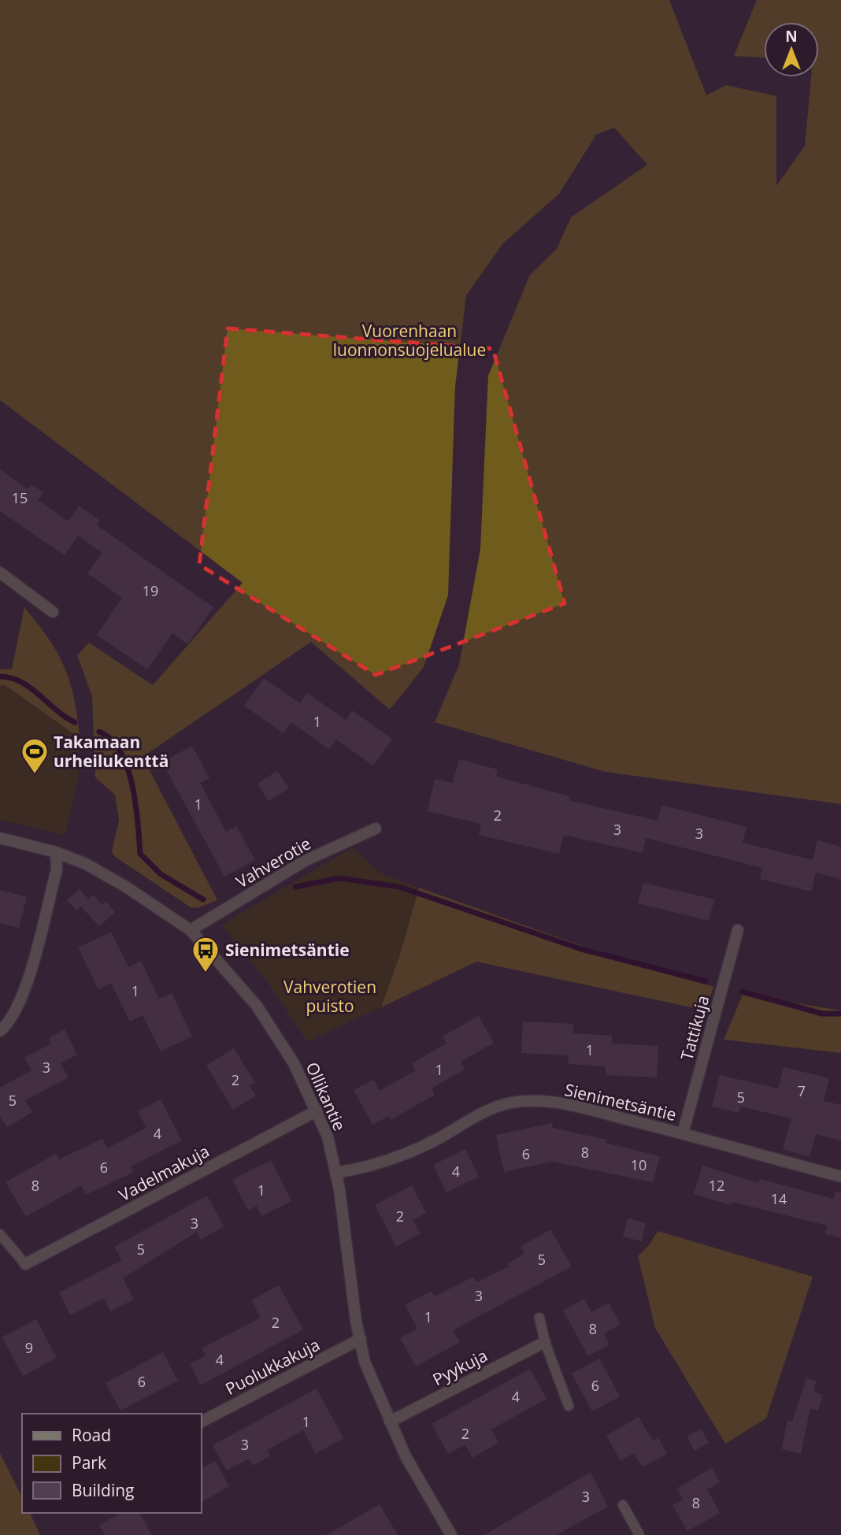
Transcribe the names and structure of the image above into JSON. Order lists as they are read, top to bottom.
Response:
{
  "streets": {
    "street": [
      "Vahverotie",
      "Tattikuja",
      "Ollikantie",
      "Sienimetsäntie",
      "Vadelmakuja",
      "Puolukkakuja",
      "Pyykuja"
    ]
  },
  "crossings": [
    ["Vahverotie", "Ollikantie"],
    ["Tattikuja", "Sienimetsäntie"],
    ["Ollikantie", "Sienimetsäntie"],
    ["Ollikantie", "Vadelmakuja"],
    ["Ollikantie", "Puolukkakuja"],
    ["Ollikantie", "Pyykuja"]
  ],
  "parks": ["Vuorenhaan luonnonsuojelualue", "Vahverotien puisto"],
  "places": {
    "sports": ["Takamaan urheilukenttä"],
    "bus stop": ["Sienimetsäntie"]
  },
  "house_numbers": [
    "15",
    "19",
    "1",
    "1",
    "2",
    "3",
    "3",
    "1",
    "1",
    "3",
    "1",
    "2",
    "7",
    "5",
    "5",
    "4",
    "8",
    "6",
    "10",
    "6",
    "4",
    "8",
    "12",
    "1",
    "14",
    "2",
    "3",
    "5",
    "5",
    "3",
    "1",
    "2",
    "8",
    "9",
    "4",
    "6",
    "6",
    "4",
    "1",
    "2",
    "3",
    "3",
    "8"
  ],
  "legend": ["Road", "Park", "Building"],
  "north": "top"
}
